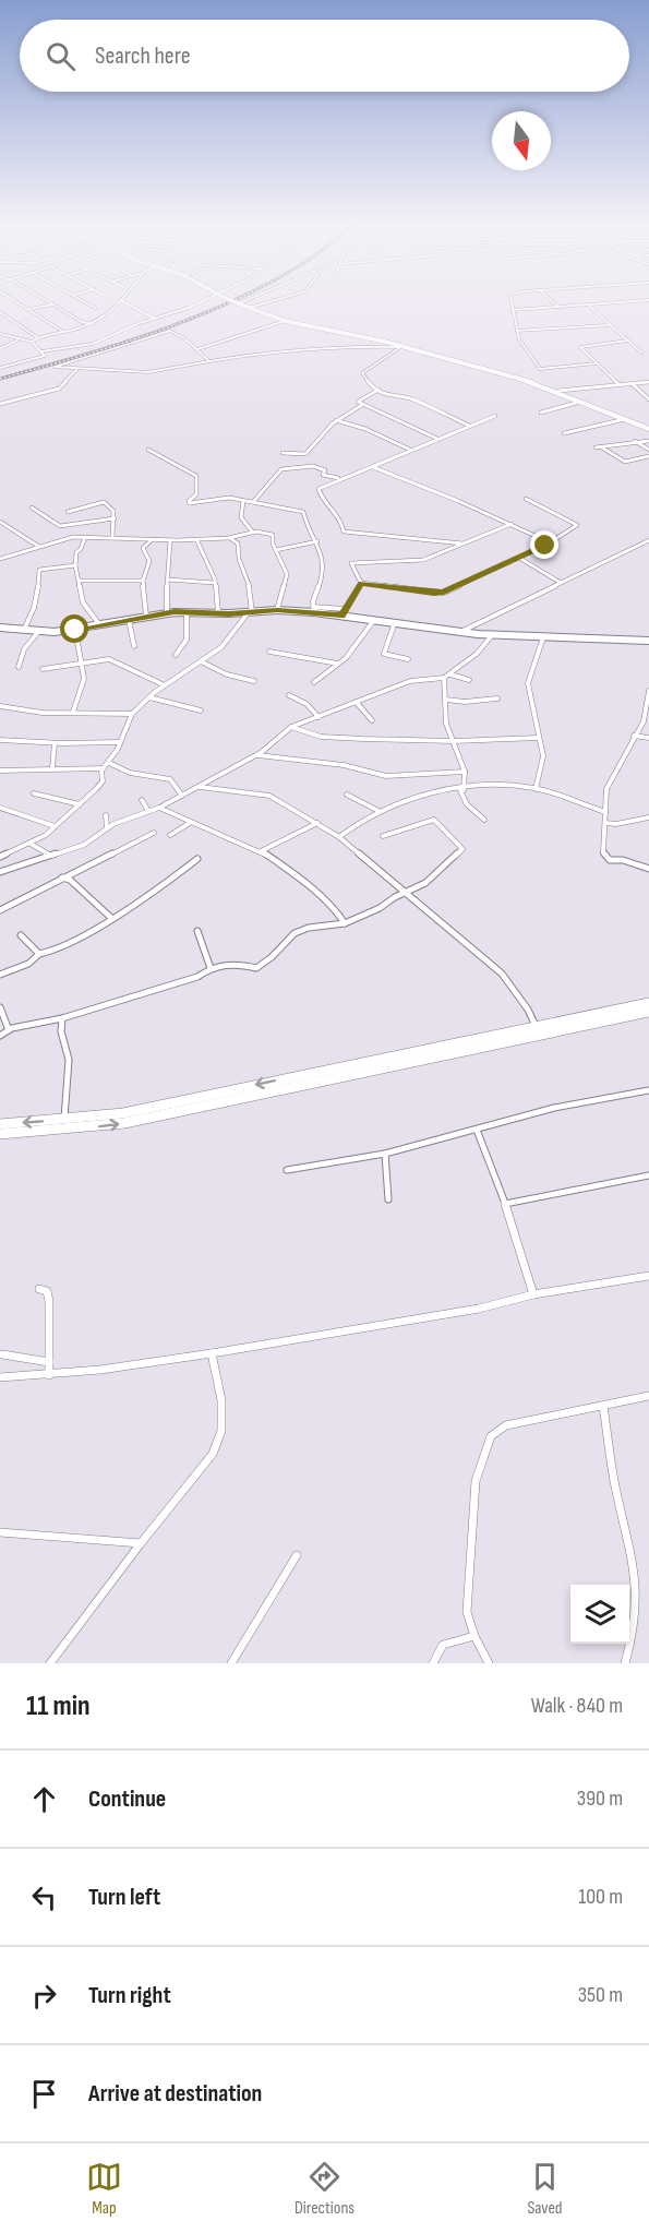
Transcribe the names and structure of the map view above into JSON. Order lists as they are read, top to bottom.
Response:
{
  "north": "bottom",
  "page": {
    "search": "Search here",
    "heading": ["11 min", "Walk · 840 m"],
    "list": [
      ["Continue", "390 m"],
      ["Turn left", "100 m"],
      ["Turn right", "350 m"],
      "Arrive at destination"
    ],
    "nav": ["Map", "Directions", "Saved"]
  }
}
